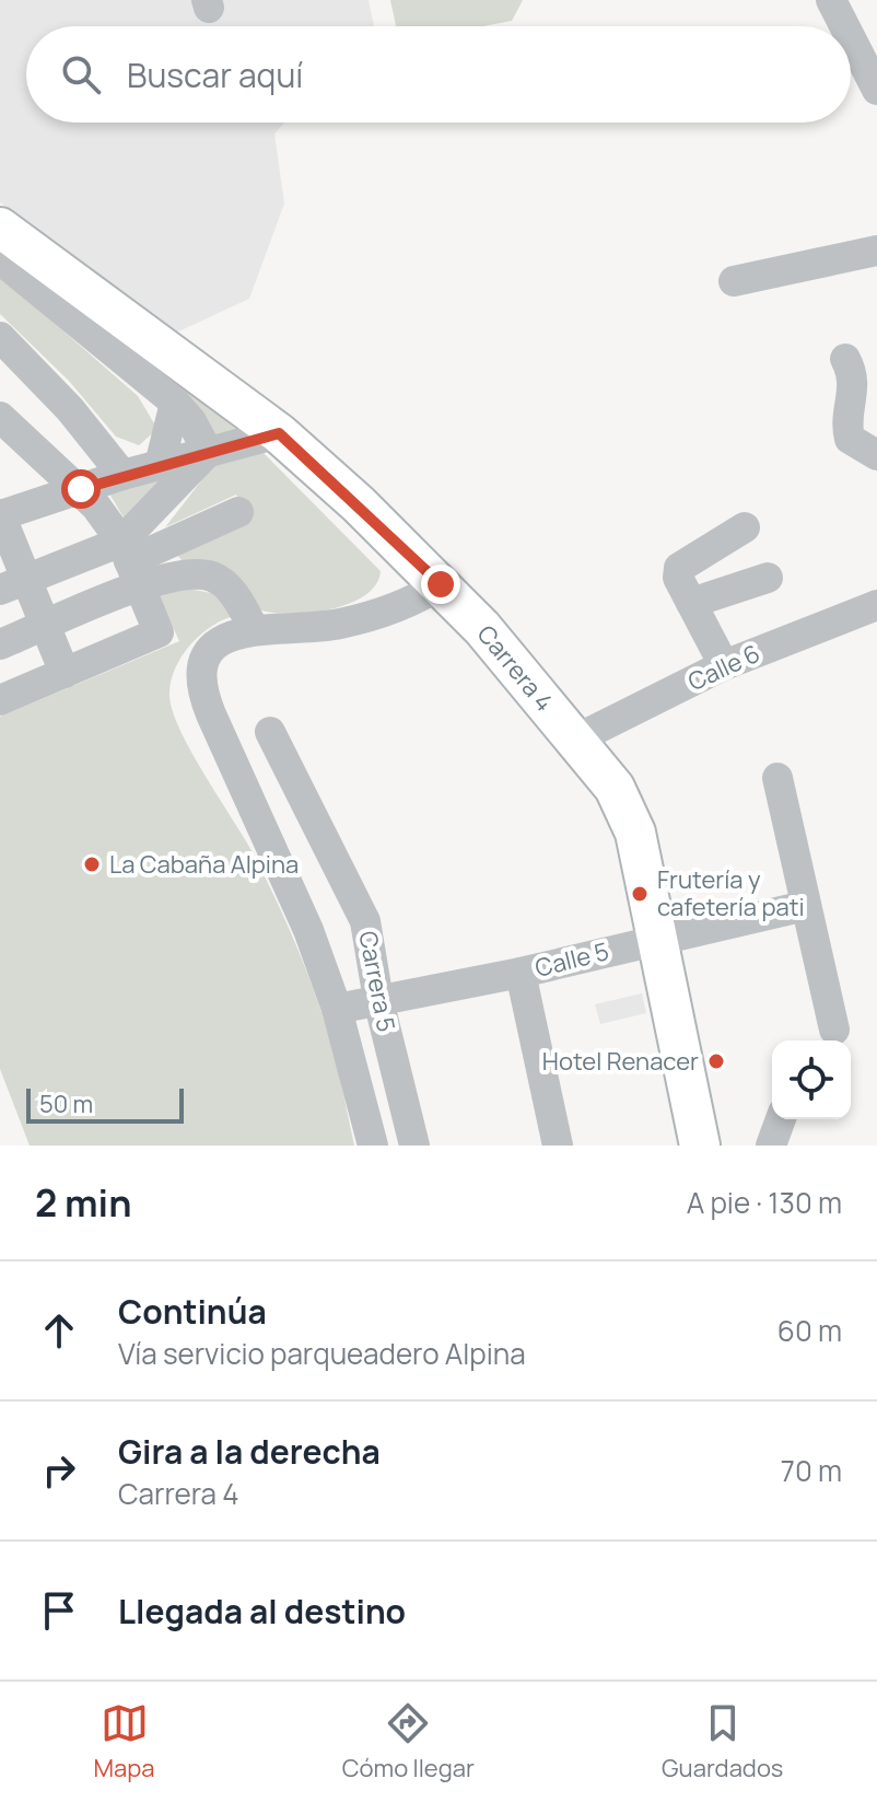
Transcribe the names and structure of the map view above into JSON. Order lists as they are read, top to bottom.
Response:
{
  "streets": {
    "main road": ["Carrera 4"],
    "street": ["Calle 6", "Calle 5", "Carrera 5"]
  },
  "crossings": [
    ["Calle 6", "Carrera 4"],
    ["Carrera 4", "Calle 5"],
    ["Calle 5", "Carrera 5"]
  ],
  "places": ["La Cabaña Alpina", "Frutería y cafetería pati", "Hotel Renacer"],
  "scale_bar": "50 m",
  "page": {
    "search": "Buscar aquí",
    "scale": "50 m",
    "heading": ["2 min", "A pie · 130 m"],
    "list": [
      ["Continúa", "Vía servicio parqueadero Alpina", "60 m"],
      ["Gira a la derecha", "Carrera 4", "70 m"],
      "Llegada al destino"
    ],
    "nav": ["Mapa", "Cómo llegar", "Guardados"]
  }
}
